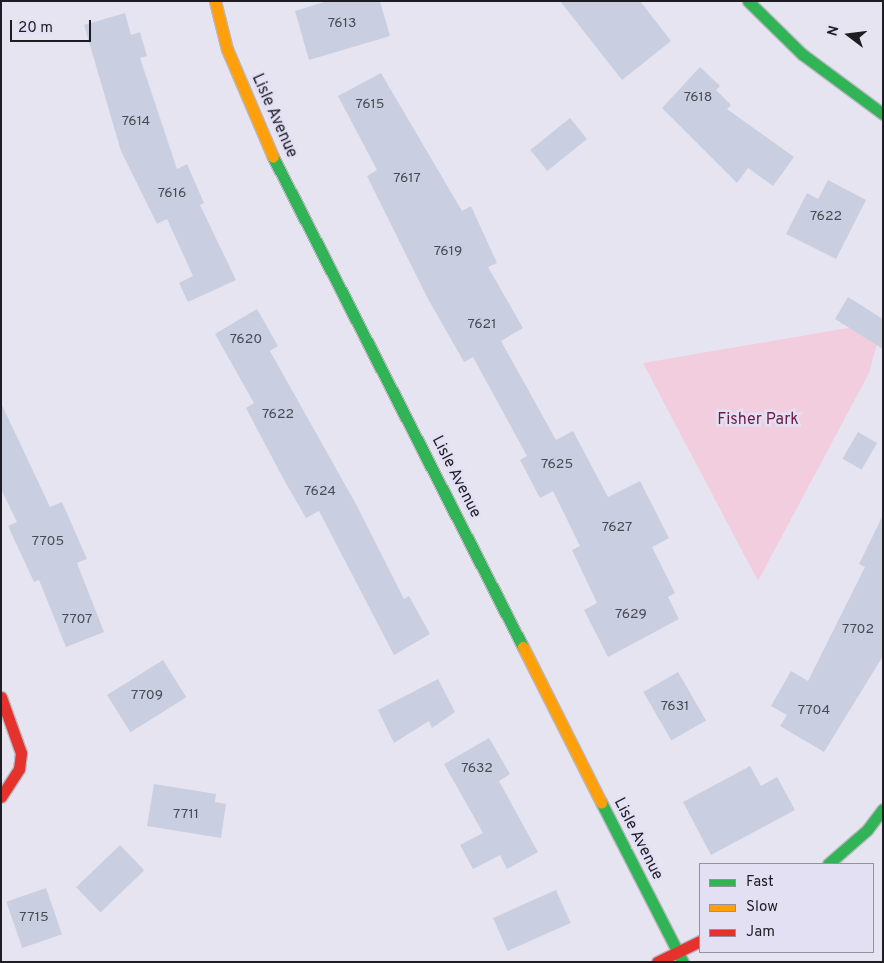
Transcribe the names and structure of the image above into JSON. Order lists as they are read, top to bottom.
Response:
{
  "streets": {
    "street": ["Lisle Avenue"]
  },
  "parks": ["Fisher Park"],
  "house_numbers": [
    "7613",
    "7618",
    "7615",
    "7614",
    "7617",
    "7616",
    "7622",
    "7619",
    "7621",
    "7620",
    "7622",
    "7625",
    "7624",
    "7627",
    "7705",
    "7629",
    "7707",
    "7702",
    "7709",
    "7631",
    "7704",
    "7632",
    "7711",
    "7715"
  ],
  "legend": ["Fast", "Slow", "Jam"],
  "scale_bar": "20 m",
  "north": "left"
}
